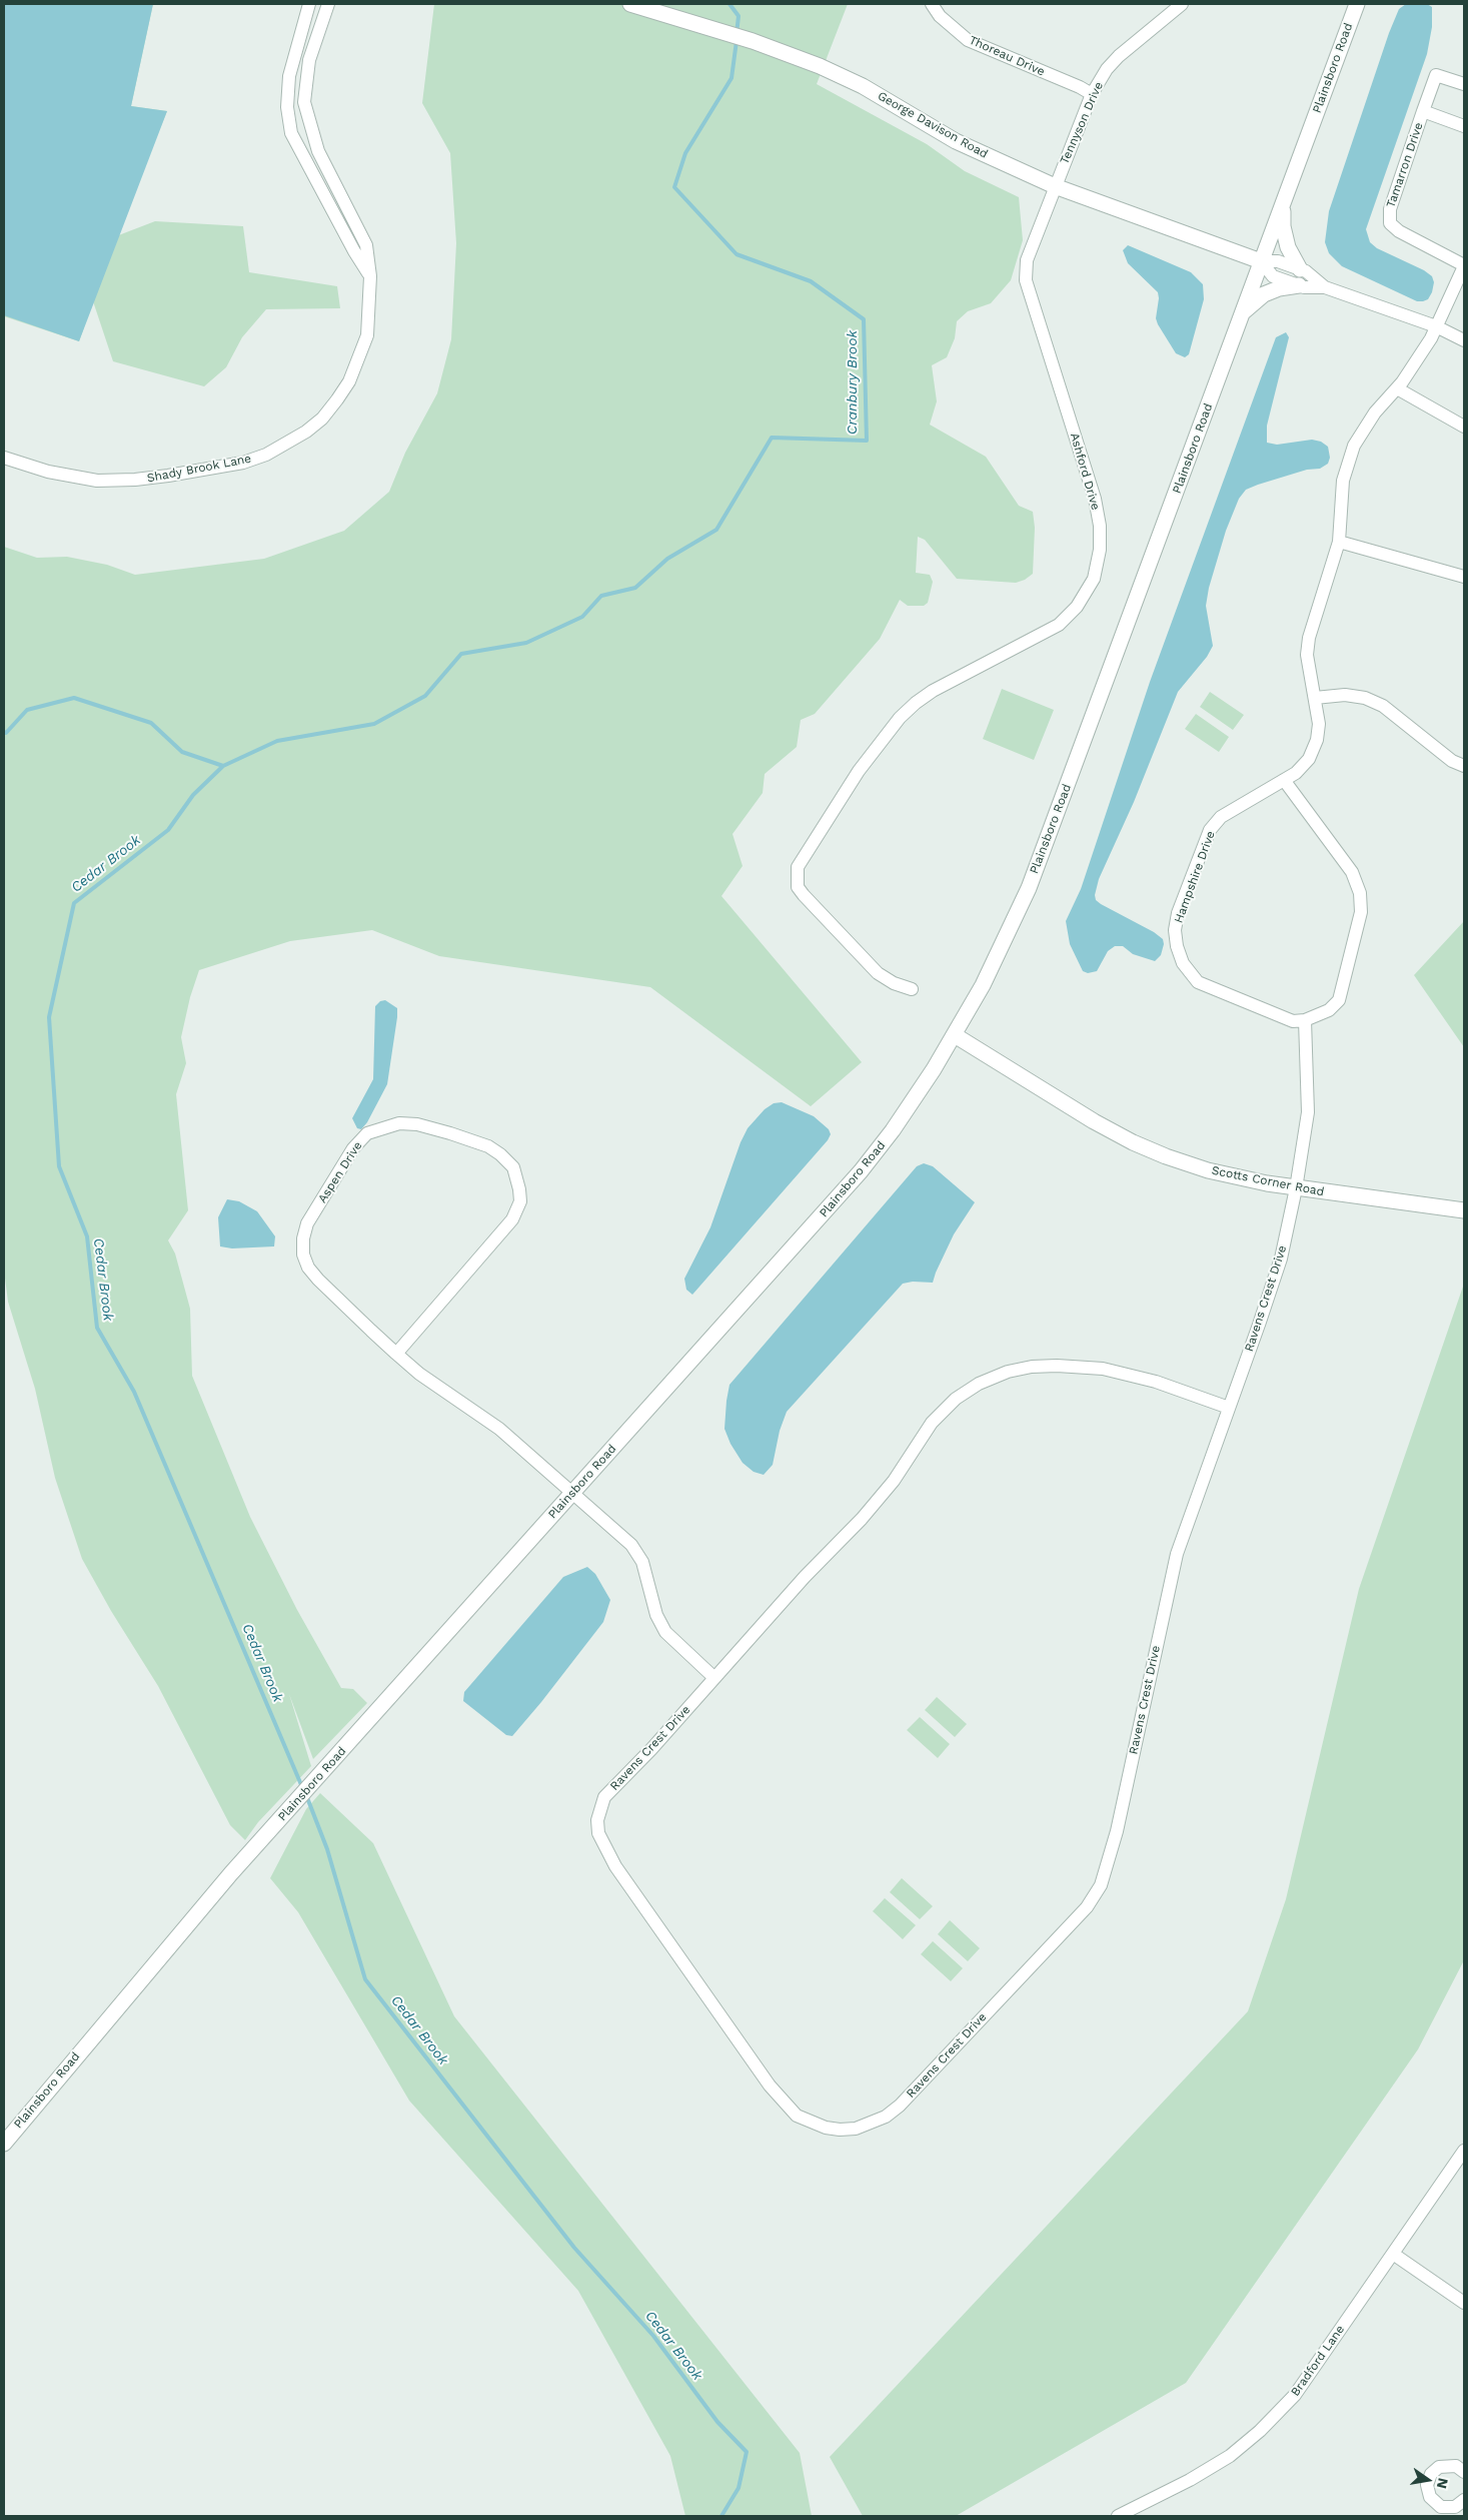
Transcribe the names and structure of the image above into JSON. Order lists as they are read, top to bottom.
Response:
{
  "streets": {
    "street": [
      "Thoreau Drive",
      "Plainsboro Road",
      "Tennyson Drive",
      "George Davison Road",
      "Tamarron Drive",
      "Shady Brook Lane",
      "Ashford Drive",
      "Hampshire Drive",
      "Aspen Drive",
      "Scotts Corner Road",
      "Ravens Crest Drive",
      "Bradford Lane"
    ]
  },
  "crossings": [
    ["Thoreau Drive", "Tennyson Drive"],
    ["Plainsboro Road", "George Davison Road"],
    ["Plainsboro Road", "Aspen Drive"],
    ["Plainsboro Road", "Scotts Corner Road"],
    ["Tennyson Drive", "George Davison Road"],
    ["Tennyson Drive", "Ashford Drive"],
    ["George Davison Road", "Ashford Drive"],
    ["Tamarron Drive", "Hampshire Drive"],
    ["Scotts Corner Road", "Ravens Crest Drive"]
  ],
  "water": ["Cranbury Brook", "Cedar Brook"],
  "north": "right"
}
